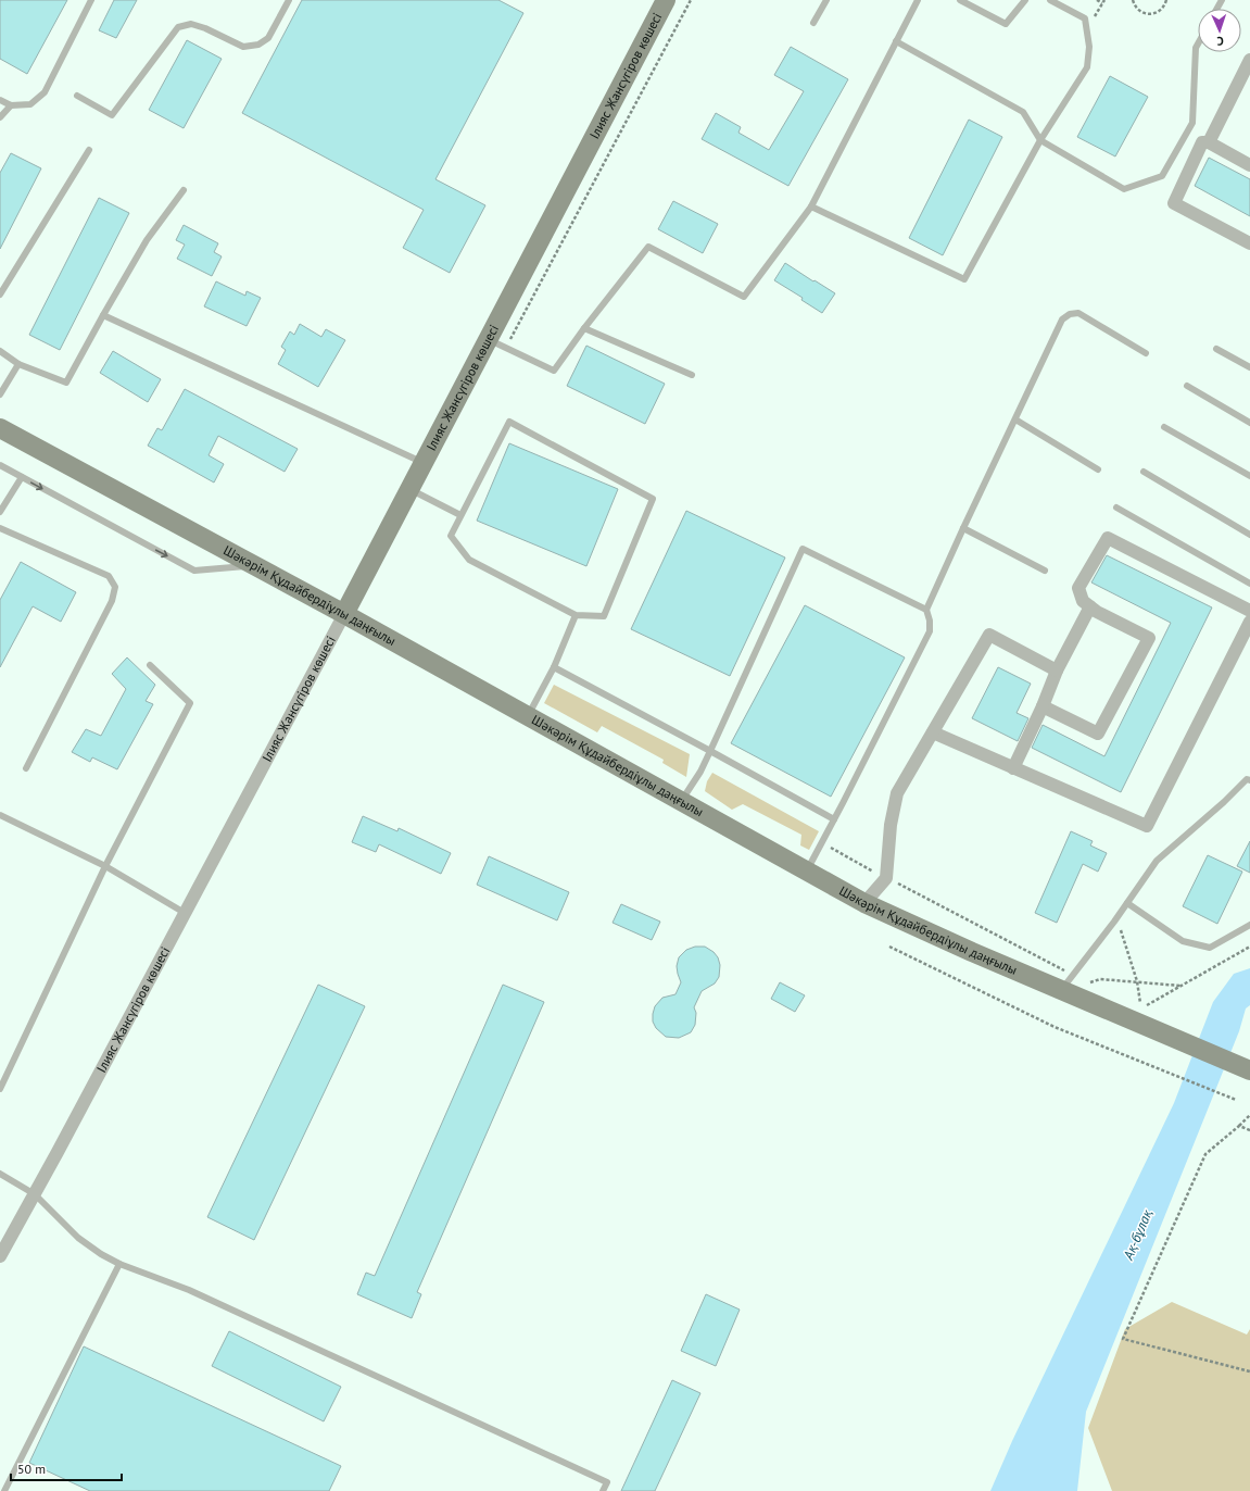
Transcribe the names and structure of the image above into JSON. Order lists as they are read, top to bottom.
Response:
{
  "streets": {
    "main road": ["Ілияс Жансүгіров көшесі", "Шәкәрім Құдайбердіұлы даңғылы"]
  },
  "crossings": [
    ["Ілияс Жансүгіров көшесі", "Шәкәрім Құдайбердіұлы даңғылы"]
  ],
  "water": ["Ақ-бұлақ"],
  "scale_bar": "50 m",
  "north": "bottom"
}
